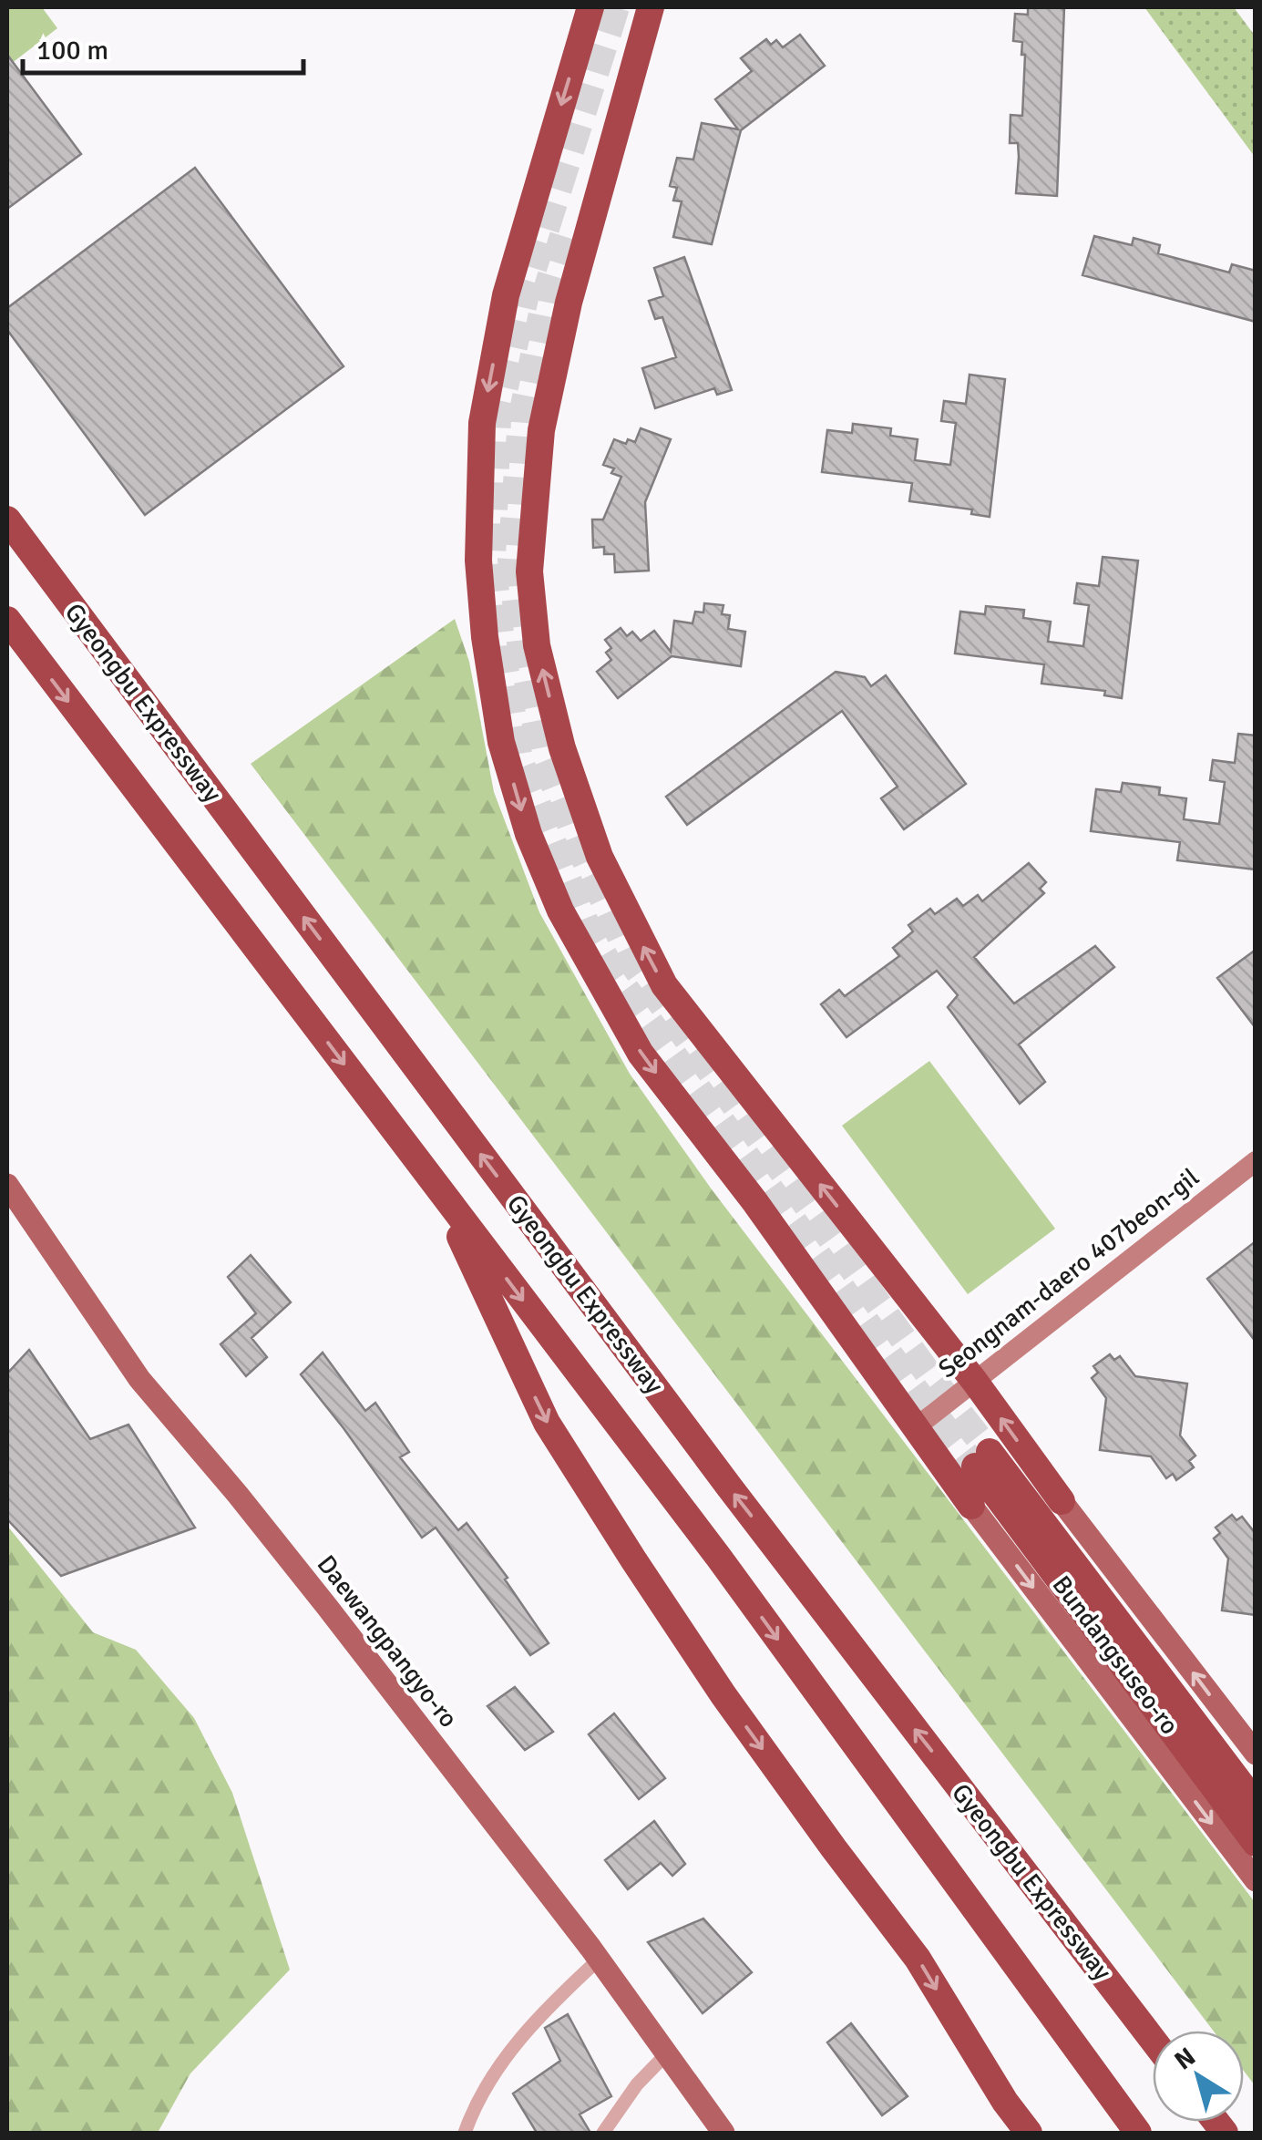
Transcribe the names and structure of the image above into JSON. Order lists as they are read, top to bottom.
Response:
{
  "streets": {
    "highway": ["Gyeongbu Expressway", "Bundangsuseo-ro"],
    "main road": ["Daewangpangyo-ro"],
    "street": ["Seongnam-daero 407beon-gil"]
  },
  "scale_bar": "100 m",
  "north": "top left"
}
